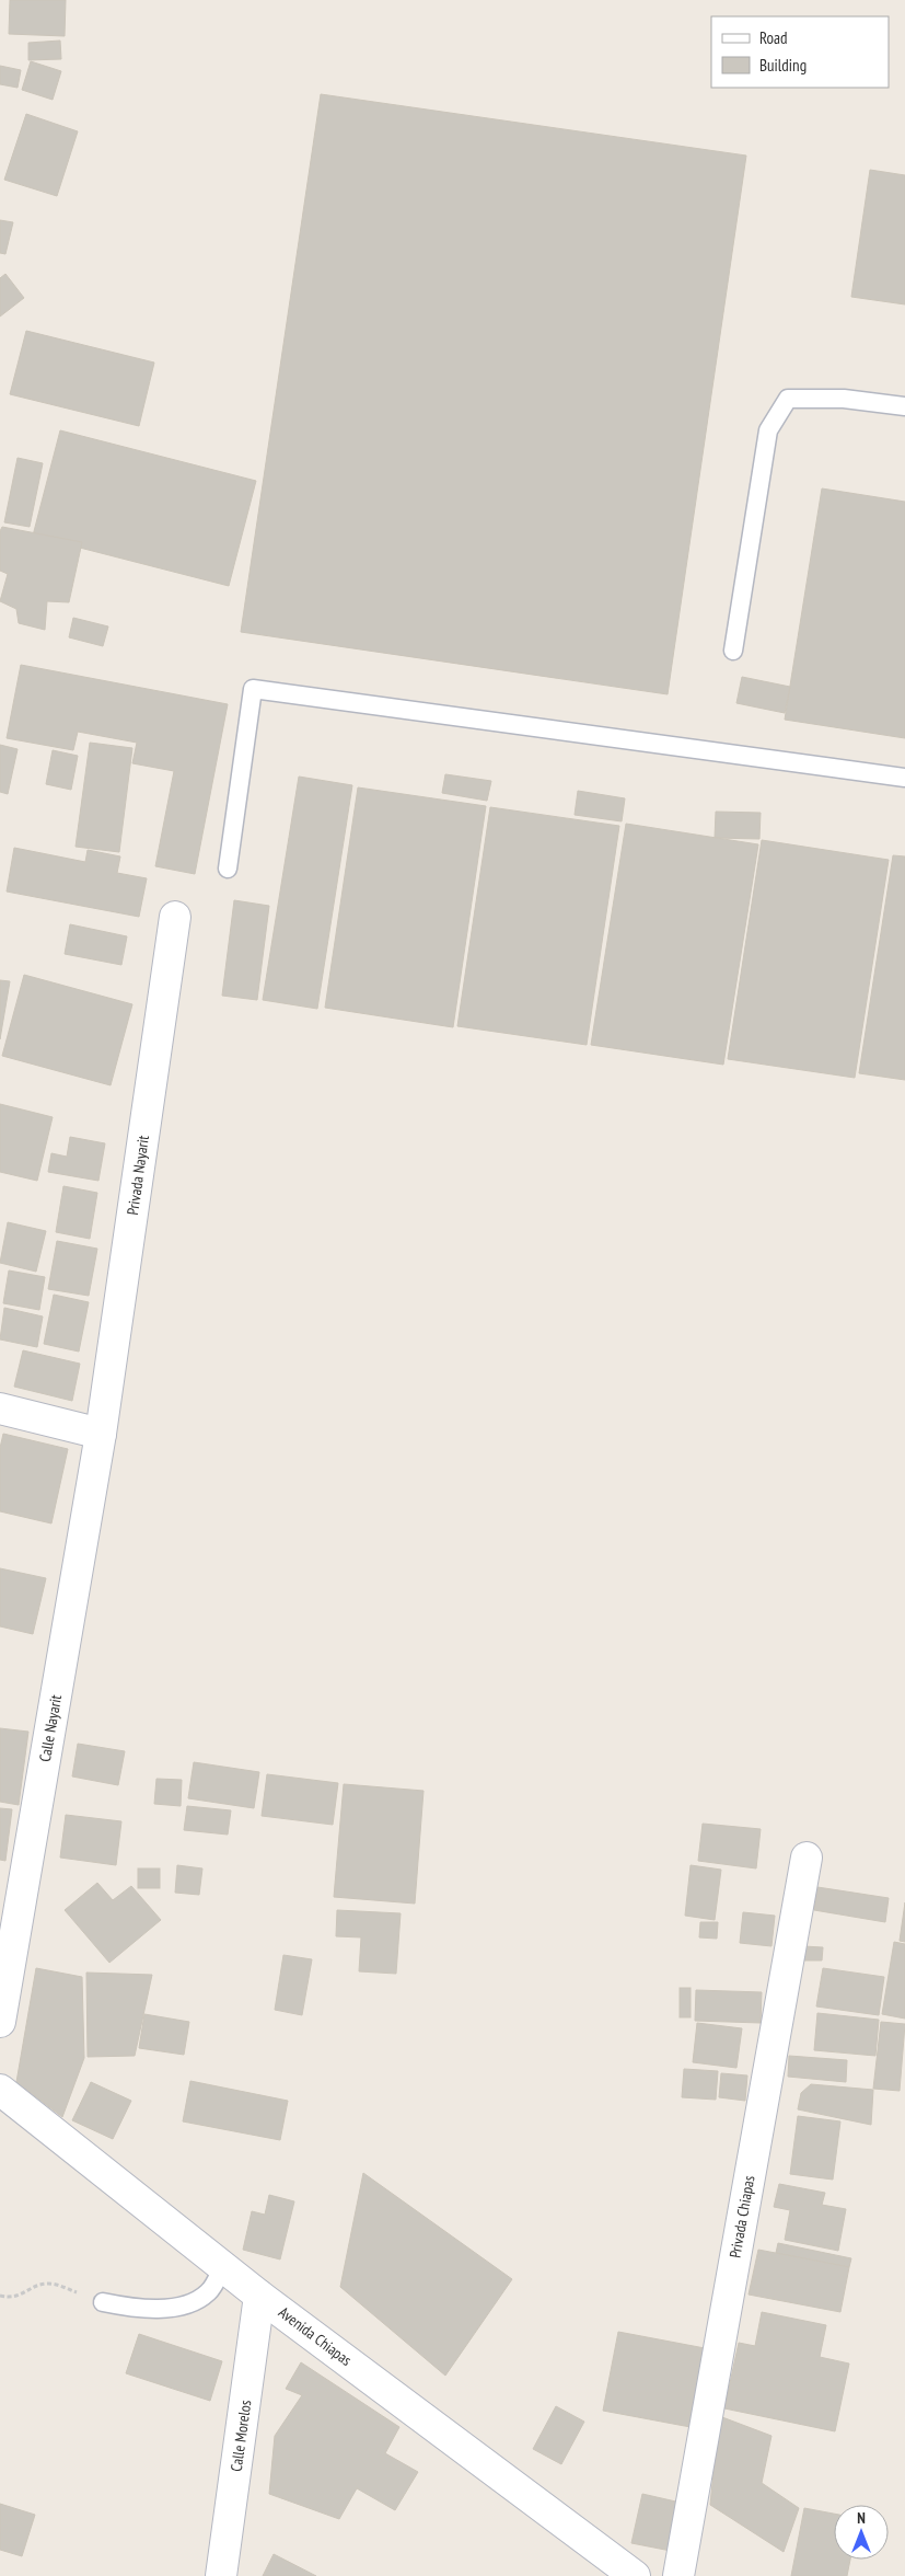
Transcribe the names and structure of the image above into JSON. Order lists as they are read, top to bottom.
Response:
{
  "streets": {
    "street": [
      "Privada Nayarit",
      "Calle Nayarit",
      "Privada Chiapas",
      "Avenida Chiapas",
      "Calle Morelos"
    ]
  },
  "crossings": [
    ["Privada Nayarit", "Calle Nayarit"],
    ["Avenida Chiapas", "Calle Morelos"]
  ],
  "legend": ["Road", "Building"],
  "north": "top"
}
